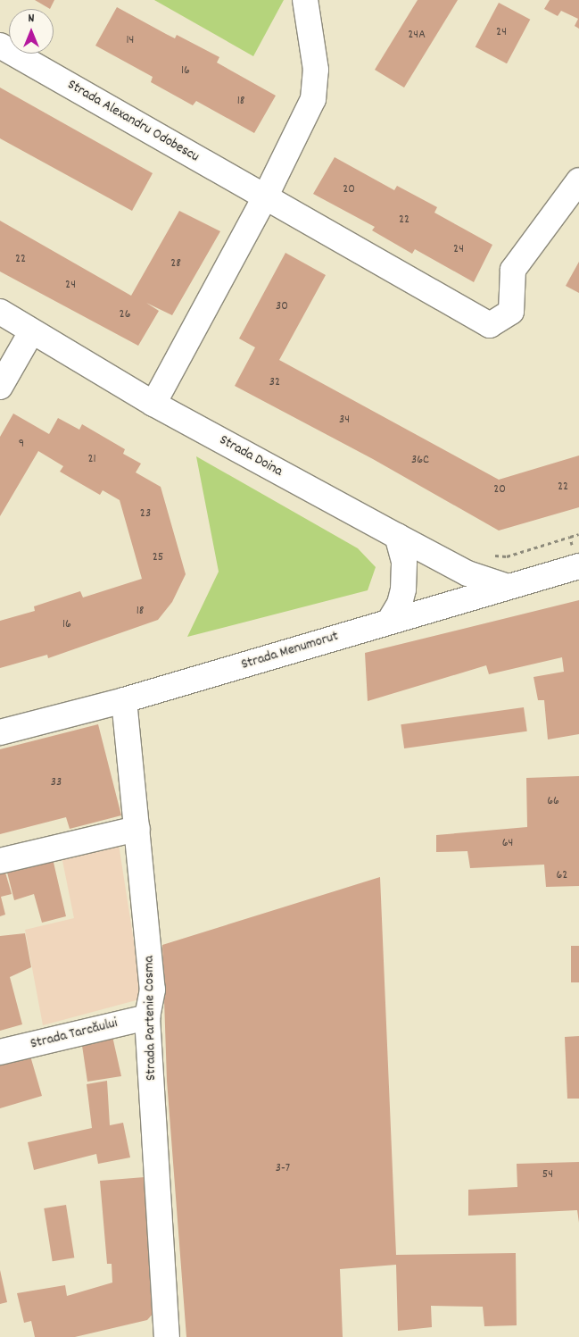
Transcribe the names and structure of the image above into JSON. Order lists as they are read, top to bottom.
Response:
{
  "streets": {
    "street": [
      "Strada Alexandru Odobescu",
      "Strada Doina",
      "Strada Menumorut",
      "Strada Partenie Cosma",
      "Strada Tarcăului"
    ]
  },
  "crossings": [
    ["Strada Doina", "Strada Menumorut"],
    ["Strada Menumorut", "Strada Partenie Cosma"],
    ["Strada Partenie Cosma", "Strada Tarcăului"]
  ],
  "house_numbers": [
    "24",
    "24A",
    "14",
    "16",
    "18",
    "20",
    "22",
    "24",
    "22",
    "28",
    "24",
    "30",
    "26",
    "32",
    "34",
    "9",
    "21",
    "36C",
    "22",
    "20",
    "23",
    "25",
    "18",
    "16",
    "33",
    "66",
    "64",
    "62",
    "3-7",
    "54"
  ],
  "north": "top"
}
